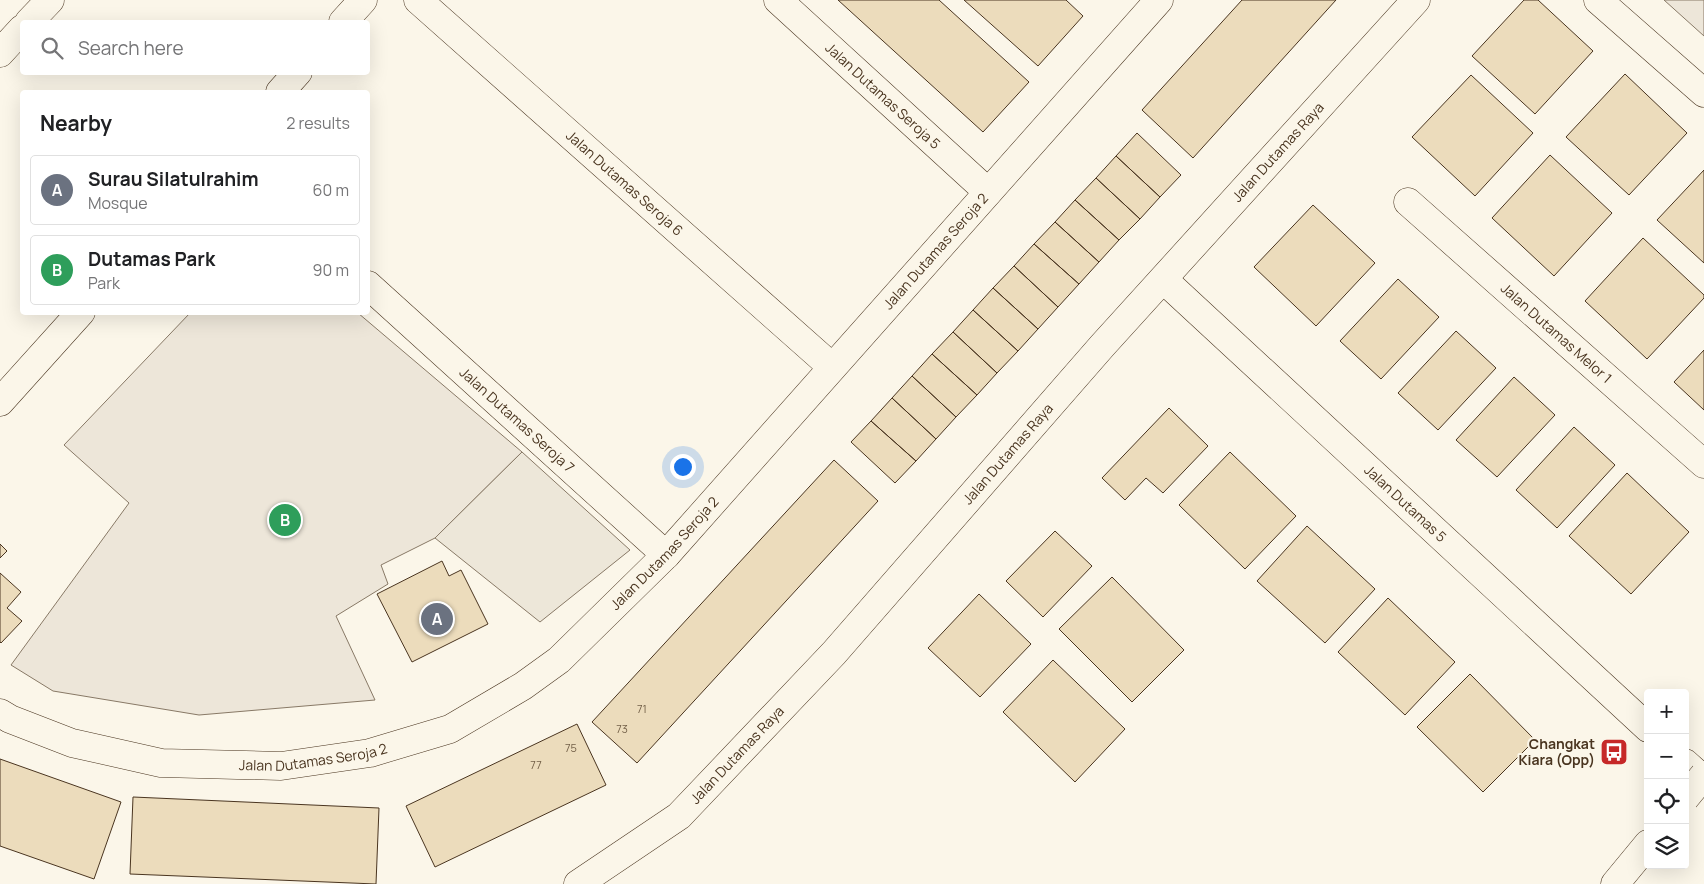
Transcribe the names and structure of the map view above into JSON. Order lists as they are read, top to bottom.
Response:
{
  "streets": {
    "main road": [
      "Jalan Dutamas Seroja 5",
      "Jalan Dutamas Raya",
      "Jalan Dutamas Seroja 6",
      "Jalan Dutamas Seroja 2",
      "Jalan Dutamas Melor 1",
      "Jalan Dutamas Seroja 7",
      "Jalan Dutamas 5"
    ]
  },
  "crossings": [
    ["Jalan Dutamas Seroja 5", "Jalan Dutamas Seroja 2"],
    ["Jalan Dutamas Raya", "Jalan Dutamas 5"],
    ["Jalan Dutamas Seroja 6", "Jalan Dutamas Seroja 2"],
    ["Jalan Dutamas Seroja 2", "Jalan Dutamas Seroja 7"]
  ],
  "places": {
    "bus stop": ["Changkat Kiara (Opp)"]
  },
  "house_numbers": [
    "71",
    "73",
    "75",
    "77"
  ],
  "page": {
    "search": "Search here",
    "heading": ["Nearby", "2 results"],
    "list": [
      {
        "mark": "A",
        "name": "Surau Silatulrahim",
        "note": "Mosque",
        "value": "60 m"
      },
      {
        "mark": "B",
        "name": "Dutamas Park",
        "note": "Park",
        "value": "90 m"
      }
    ],
    "pins": ["B", "A"],
    "map_buttons": ["+", "−"]
  }
}
